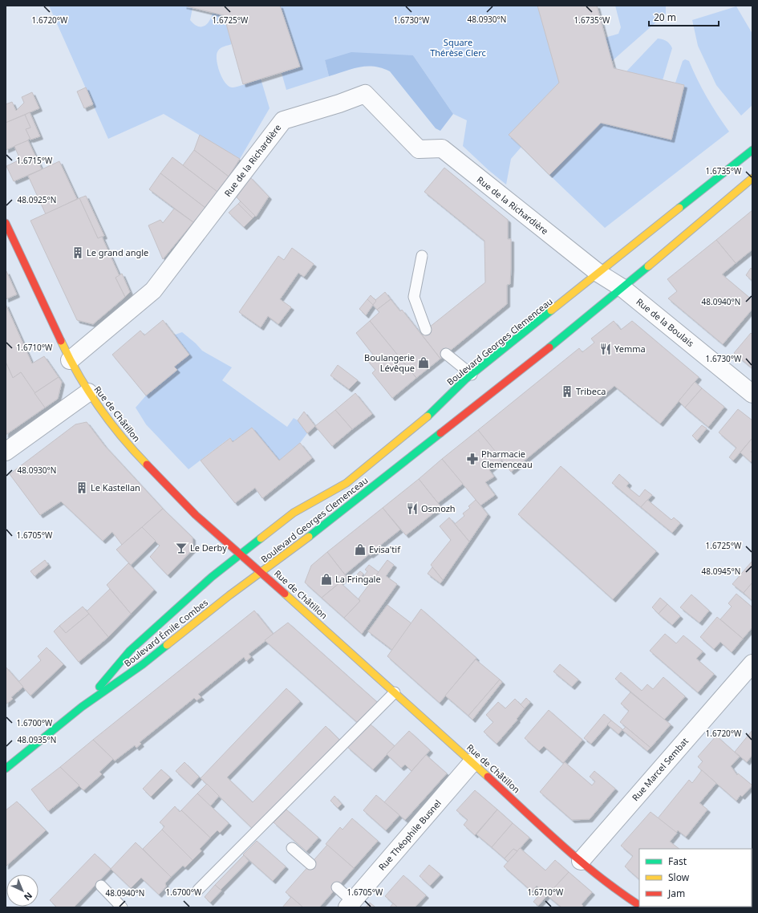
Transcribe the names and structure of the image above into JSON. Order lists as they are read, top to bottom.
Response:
{
  "streets": {
    "main road": ["Boulevard Georges Clemenceau", "Rue de Châtillon", "Boulevard Émile Combes"],
    "street": [
      "Rue de la Richardière",
      "Rue de la Boulais",
      "Rue Marcel Sembat",
      "Rue Théophile Busnel"
    ]
  },
  "crossings": [
    ["Rue de la Richardière", "Rue de la Boulais"],
    ["Rue de la Richardière", "Boulevard Georges Clemenceau"],
    ["Rue de la Richardière", "Rue de Châtillon"],
    ["Rue de la Boulais", "Boulevard Georges Clemenceau"],
    ["Boulevard Georges Clemenceau", "Rue de Châtillon"],
    ["Boulevard Georges Clemenceau", "Boulevard Émile Combes"],
    ["Rue de Châtillon", "Boulevard Émile Combes"],
    ["Rue de Châtillon", "Rue Marcel Sembat"],
    ["Rue de Châtillon", "Rue Théophile Busnel"]
  ],
  "parks": ["Square Thérèse Clerc"],
  "places": {
    "building": ["Le grand angle", "Tribeca", "Le Kastellan"],
    "restaurant": ["Yemma", "Osmozh"],
    "shop": ["Boulangerie Lévêque", "Evisa'tif", "La Fringale"],
    "pharmacy": ["Pharmacie Clemenceau"],
    "bar": ["Le Derby"]
  },
  "legend": ["Fast", "Slow", "Jam"],
  "scale_bar": "20 m",
  "north": "bottom right",
  "coordinates": [
    "48.0930°N",
    "1.6720°W",
    "1.6725°W",
    "1.6730°W",
    "1.6735°W",
    "1.6715°W",
    "48.0925°N",
    "48.0940°N",
    "1.6710°W",
    "1.6705°W",
    "48.0945°N",
    "1.6700°W",
    "48.0935°N"
  ]
}
